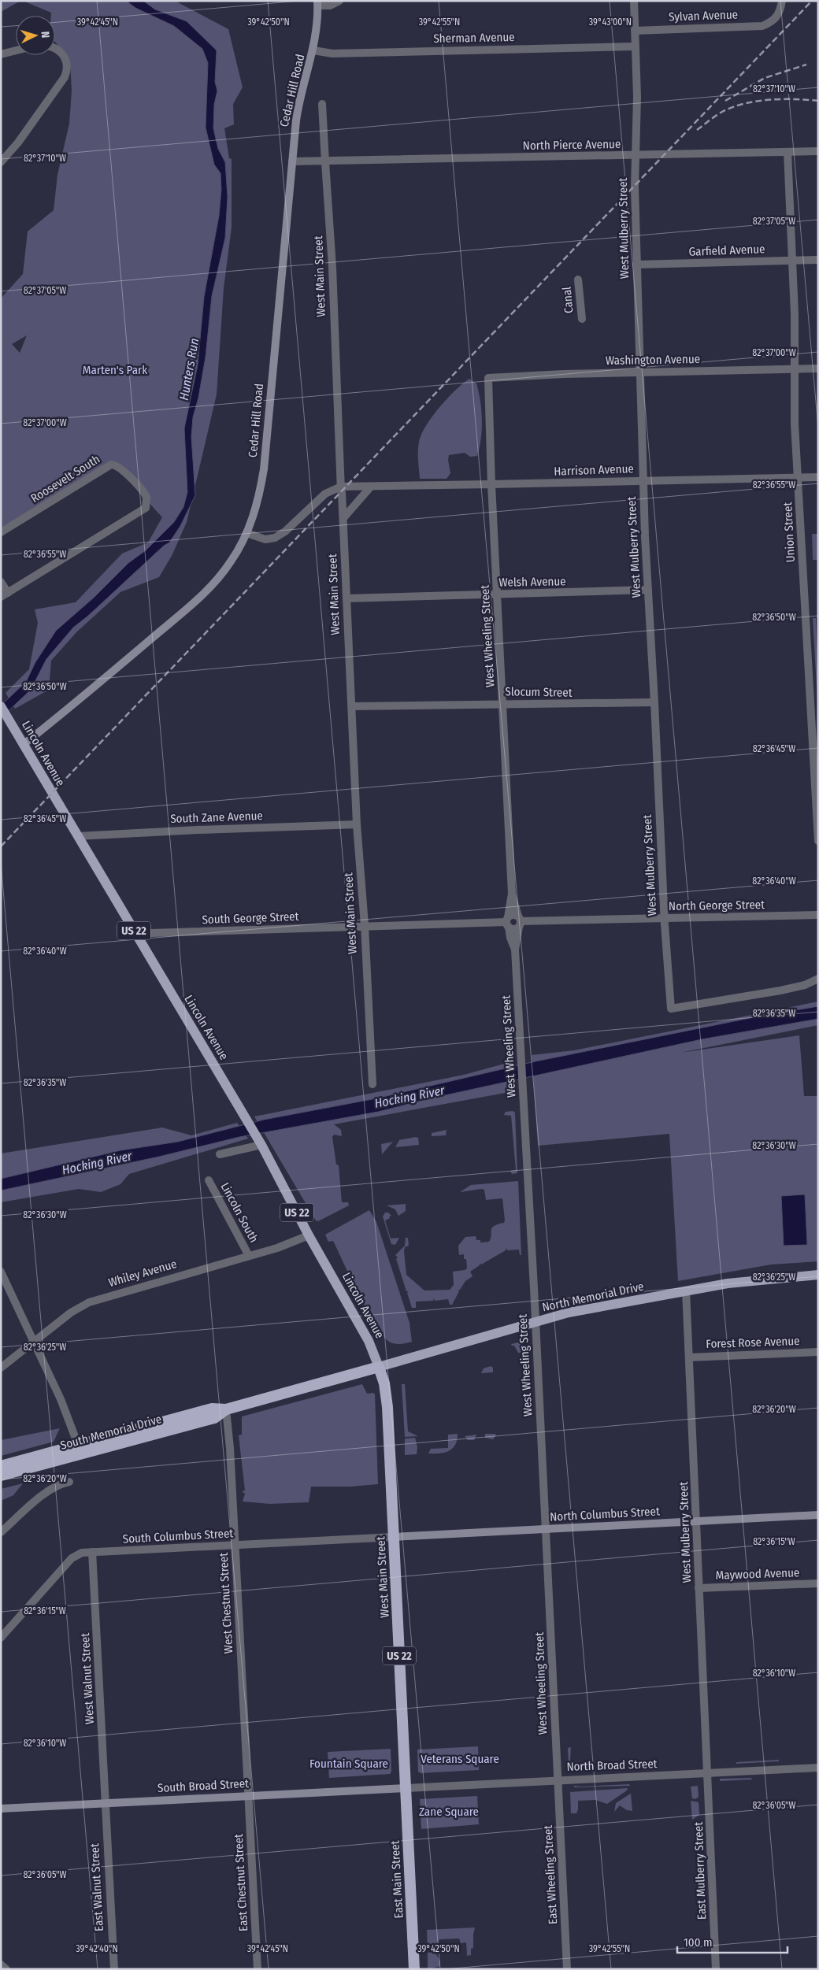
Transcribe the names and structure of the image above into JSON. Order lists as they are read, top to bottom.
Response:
{
  "streets": {
    "highway": [
      "West Main Street",
      "US 22",
      "South Memorial Drive",
      "East Main Street"
    ],
    "main road": [
      "Cedar Hill Road",
      "Lincoln Avenue",
      "North Memorial Drive",
      "North Columbus Street",
      "South Broad Street"
    ],
    "street": [
      "Sylvan Avenue",
      "Sherman Avenue",
      "North Pierce Avenue",
      "West Mulberry Street",
      "Garfield Avenue",
      "Canal",
      "Washington Avenue",
      "Harrison Avenue",
      "Roosevelt South",
      "Union Street",
      "Welsh Avenue",
      "West Wheeling Street",
      "Slocum Street",
      "South Zane Avenue",
      "North George Street",
      "South George Street",
      "Lincoln South",
      "Whiley Avenue",
      "Forest Rose Avenue",
      "South Columbus Street",
      "Maywood Avenue",
      "West Chestnut Street",
      "West Walnut Street",
      "North Broad Street",
      "East Mulberry Street",
      "East Wheeling Street",
      "East Chestnut Street",
      "East Walnut Street"
    ]
  },
  "crossings": [
    ["Sylvan Avenue", "West Mulberry Street"],
    ["Sherman Avenue", "Cedar Hill Road"],
    ["Sherman Avenue", "West Mulberry Street"],
    ["Cedar Hill Road", "North Pierce Avenue"],
    ["Cedar Hill Road", "Harrison Avenue"],
    ["Cedar Hill Road", "Lincoln Avenue"],
    ["North Pierce Avenue", "West Mulberry Street"],
    ["North Pierce Avenue", "West Main Street"],
    ["North Pierce Avenue", "Union Street"],
    ["West Mulberry Street", "Garfield Avenue"],
    ["West Mulberry Street", "Washington Avenue"],
    ["West Mulberry Street", "Harrison Avenue"],
    ["West Mulberry Street", "Welsh Avenue"],
    ["West Mulberry Street", "Slocum Street"],
    ["West Mulberry Street", "North George Street"],
    ["West Mulberry Street", "North Memorial Drive"],
    ["West Mulberry Street", "Forest Rose Avenue"],
    ["West Mulberry Street", "North Columbus Street"],
    ["West Mulberry Street", "Maywood Avenue"],
    ["West Mulberry Street", "North Broad Street"],
    ["West Mulberry Street", "East Mulberry Street"],
    ["Garfield Avenue", "Union Street"],
    ["West Main Street", "Harrison Avenue"],
    ["West Main Street", "Welsh Avenue"],
    ["West Main Street", "Slocum Street"],
    ["West Main Street", "Lincoln Avenue"],
    ["West Main Street", "South Zane Avenue"],
    ["West Main Street", "South George Street"],
    ["West Main Street", "North Memorial Drive"],
    ["West Main Street", "South Memorial Drive"],
    ["West Main Street", "North Columbus Street"],
    ["West Main Street", "South Columbus Street"],
    ["West Main Street", "North Broad Street"],
    ["West Main Street", "South Broad Street"],
    ["West Main Street", "East Main Street"],
    ["Washington Avenue", "Union Street"],
    ["Washington Avenue", "West Wheeling Street"],
    ["Harrison Avenue", "Union Street"],
    ["Harrison Avenue", "West Wheeling Street"],
    ["Welsh Avenue", "West Wheeling Street"],
    ["West Wheeling Street", "Slocum Street"],
    ["West Wheeling Street", "North George Street"],
    ["West Wheeling Street", "North Memorial Drive"],
    ["West Wheeling Street", "North Columbus Street"],
    ["West Wheeling Street", "North Broad Street"],
    ["West Wheeling Street", "East Wheeling Street"],
    ["Lincoln Avenue", "South Zane Avenue"],
    ["Lincoln Avenue", "South George Street"],
    ["Lincoln Avenue", "Whiley Avenue"],
    ["Lincoln Avenue", "North Memorial Drive"],
    ["Lincoln Avenue", "South Memorial Drive"],
    ["Lincoln South", "Whiley Avenue"],
    ["North Memorial Drive", "South Memorial Drive"],
    ["South Memorial Drive", "West Chestnut Street"],
    ["North Columbus Street", "South Columbus Street"],
    ["South Columbus Street", "West Chestnut Street"],
    ["South Columbus Street", "West Walnut Street"],
    ["West Chestnut Street", "South Broad Street"],
    ["West Chestnut Street", "East Chestnut Street"],
    ["West Walnut Street", "South Broad Street"],
    ["West Walnut Street", "East Walnut Street"],
    ["North Broad Street", "South Broad Street"],
    ["North Broad Street", "East Mulberry Street"],
    ["North Broad Street", "East Wheeling Street"],
    ["North Broad Street", "East Main Street"],
    ["South Broad Street", "East Main Street"],
    ["South Broad Street", "East Chestnut Street"],
    ["South Broad Street", "East Walnut Street"]
  ],
  "water": ["Hunters Run", "Hocking River"],
  "parks": [
    "Marten's Park",
    "Veterans Square",
    "Fountain Square",
    "Zane Square"
  ],
  "scale_bar": "100 m",
  "north": "right",
  "coordinates": [
    "39°42'45\"N",
    "39°42'50\"N",
    "39°42'55\"N",
    "39°43'00\"N",
    "82°37'10\"W",
    "82°37'05\"W",
    "82°37'00\"W",
    "82°36'55\"W",
    "82°36'50\"W",
    "82°36'45\"W",
    "82°36'40\"W",
    "82°36'35\"W",
    "82°36'30\"W",
    "82°36'25\"W",
    "82°36'20\"W",
    "82°36'15\"W",
    "82°36'10\"W",
    "82°36'05\"W",
    "39°42'40\"N"
  ]
}
